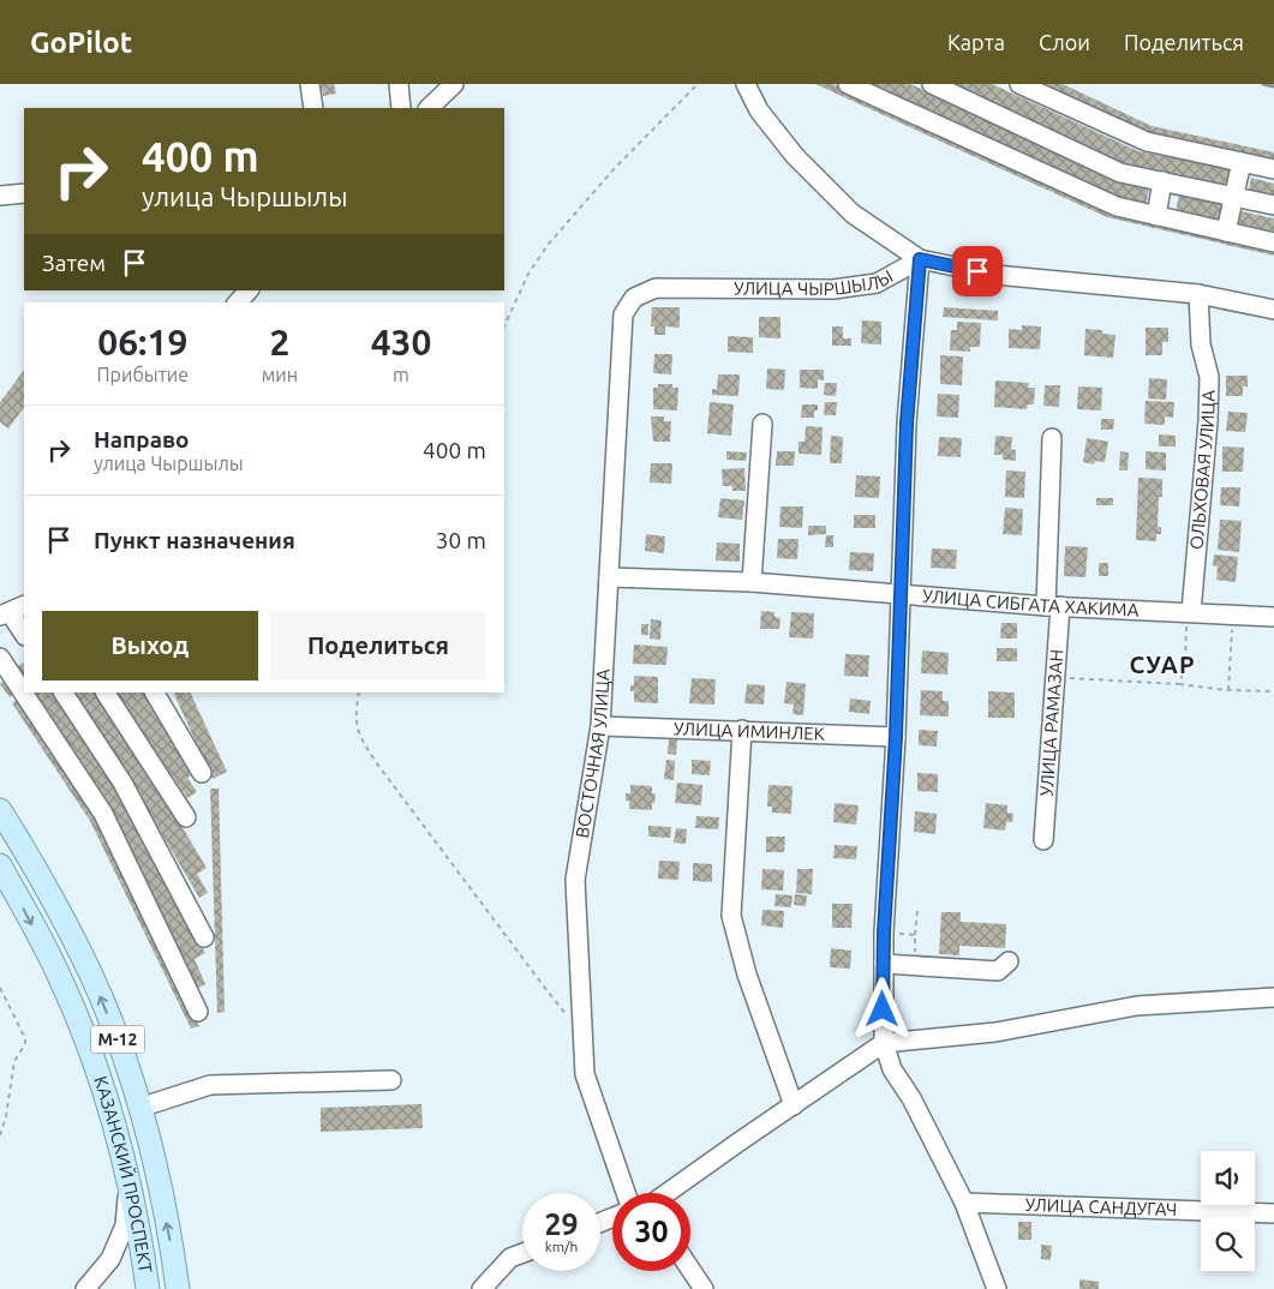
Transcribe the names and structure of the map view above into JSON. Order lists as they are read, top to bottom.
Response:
{
  "streets": {
    "main road": ["М-12", "КАЗАНСКИЙ ПРОСПЕКТ"],
    "street": [
      "УЛИЦА ЧЫРШЫЛЫ",
      "ОЛЬХОВАЯ УЛИЦА",
      "УЛИЦА СИБГАТА ХАКИМА",
      "УЛИЦА РАМАЗАН",
      "УЛИЦА ИМИНЛЕК",
      "ВОСТОЧНАЯ УЛИЦА",
      "УЛИЦА САНДУГАЧ"
    ]
  },
  "crossings": [
    ["УЛИЦА ЧЫРШЫЛЫ", "ВОСТОЧНАЯ УЛИЦА"],
    ["ОЛЬХОВАЯ УЛИЦА", "УЛИЦА СИБГАТА ХАКИМА"],
    ["УЛИЦА СИБГАТА ХАКИМА", "УЛИЦА РАМАЗАН"],
    ["УЛИЦА СИБГАТА ХАКИМА", "ВОСТОЧНАЯ УЛИЦА"],
    ["УЛИЦА ИМИНЛЕК", "ВОСТОЧНАЯ УЛИЦА"]
  ],
  "districts": ["СУАР"],
  "page": {
    "header": "GoPilot",
    "nav": ["Карта", "Слои", "Поделиться"],
    "turn": ["400 m", "улица Чыршылы"],
    "then": "Затем",
    "eta": [
      "06:19",
      "Прибытие",
      "2",
      "мин",
      "430",
      "m"
    ],
    "list": [
      {
        "name": "Направо",
        "note": "улица Чыршылы",
        "value": "400 m"
      },
      {
        "name": "Пункт назначения",
        "value": "30 m"
      }
    ],
    "buttons": ["Выход", "Поделиться"],
    "speed": "29 km/h",
    "limit": "30"
  }
}
